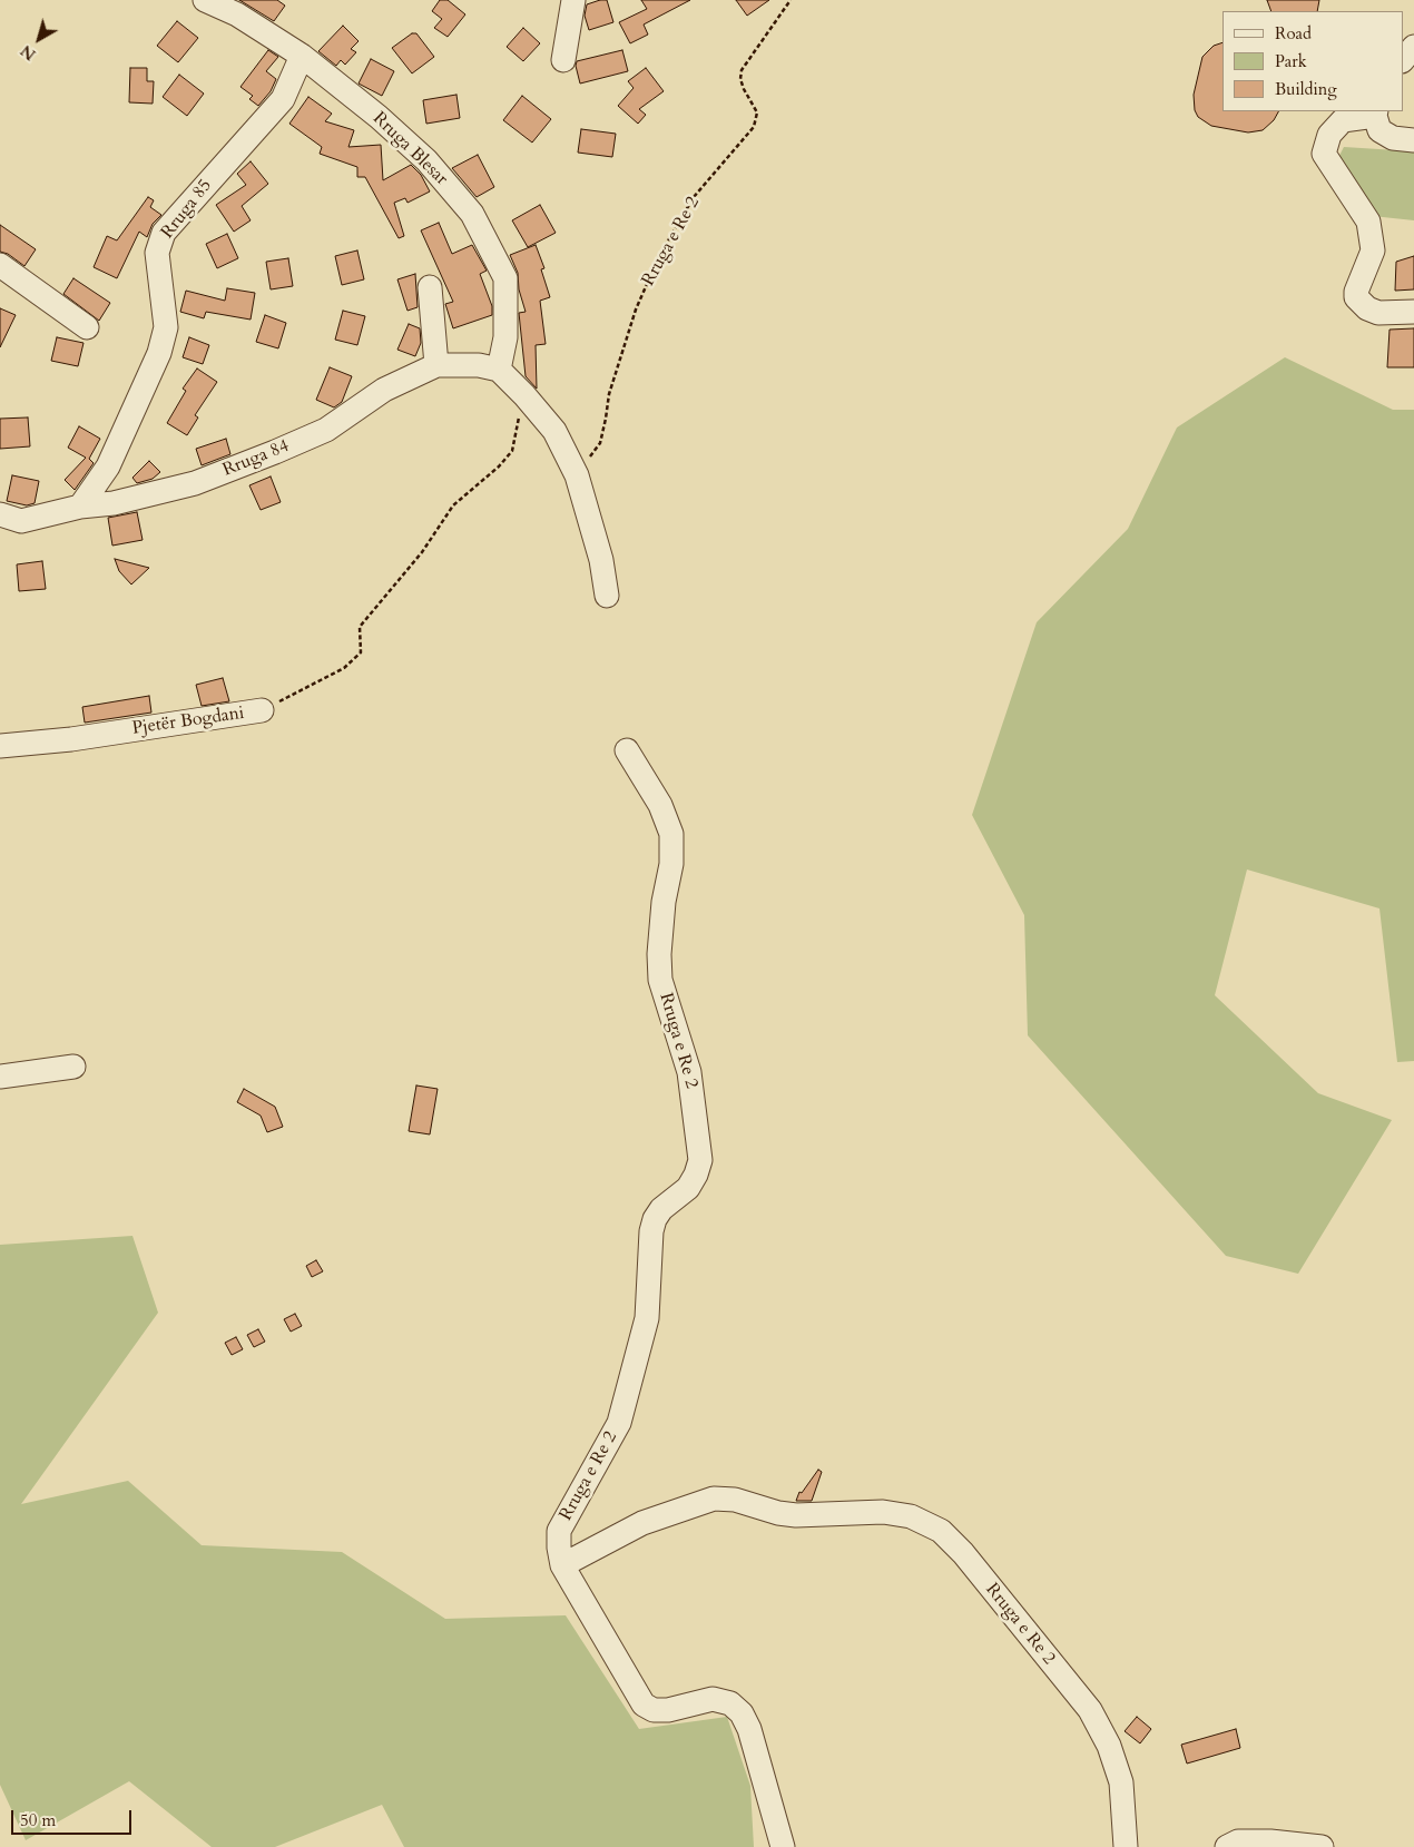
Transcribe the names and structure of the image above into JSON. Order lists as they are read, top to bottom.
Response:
{
  "streets": {
    "street": [
      "Rruga Blesar",
      "Rruga 85",
      "Rruga e Re 2",
      "Rruga 84",
      "Pjetër Bogdani"
    ]
  },
  "crossings": [
    ["Rruga Blesar", "Rruga 85"],
    ["Rruga Blesar", "Rruga 84"],
    ["Rruga 85", "Rruga 84"]
  ],
  "legend": ["Road", "Park", "Building"],
  "scale_bar": "50 m",
  "north": "bottom left"
}
